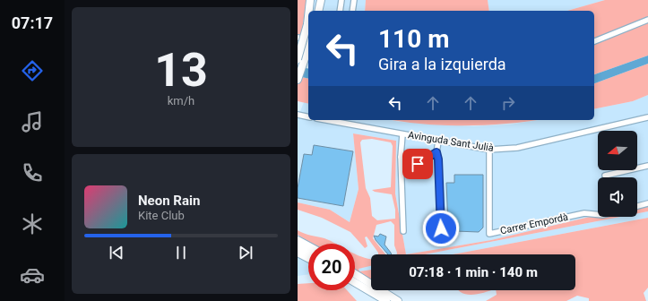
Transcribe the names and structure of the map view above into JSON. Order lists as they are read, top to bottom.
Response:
{
  "streets": {
    "street": ["Avinguda Sant Julià", "Carrer Empordà"]
  },
  "crossings": [
    ["Avinguda Sant Julià", "Carrer Empordà"]
  ],
  "north": "left",
  "page": {
    "tabs": "07:17",
    "tile": ["13", "km/h"],
    "turn": ["110 m", "Gira a la izquierda"],
    "song": ["Neon Rain", "Kite Club"],
    "limit": "20",
    "trip": "07:18 · 1 min · 140 m"
  }
}
